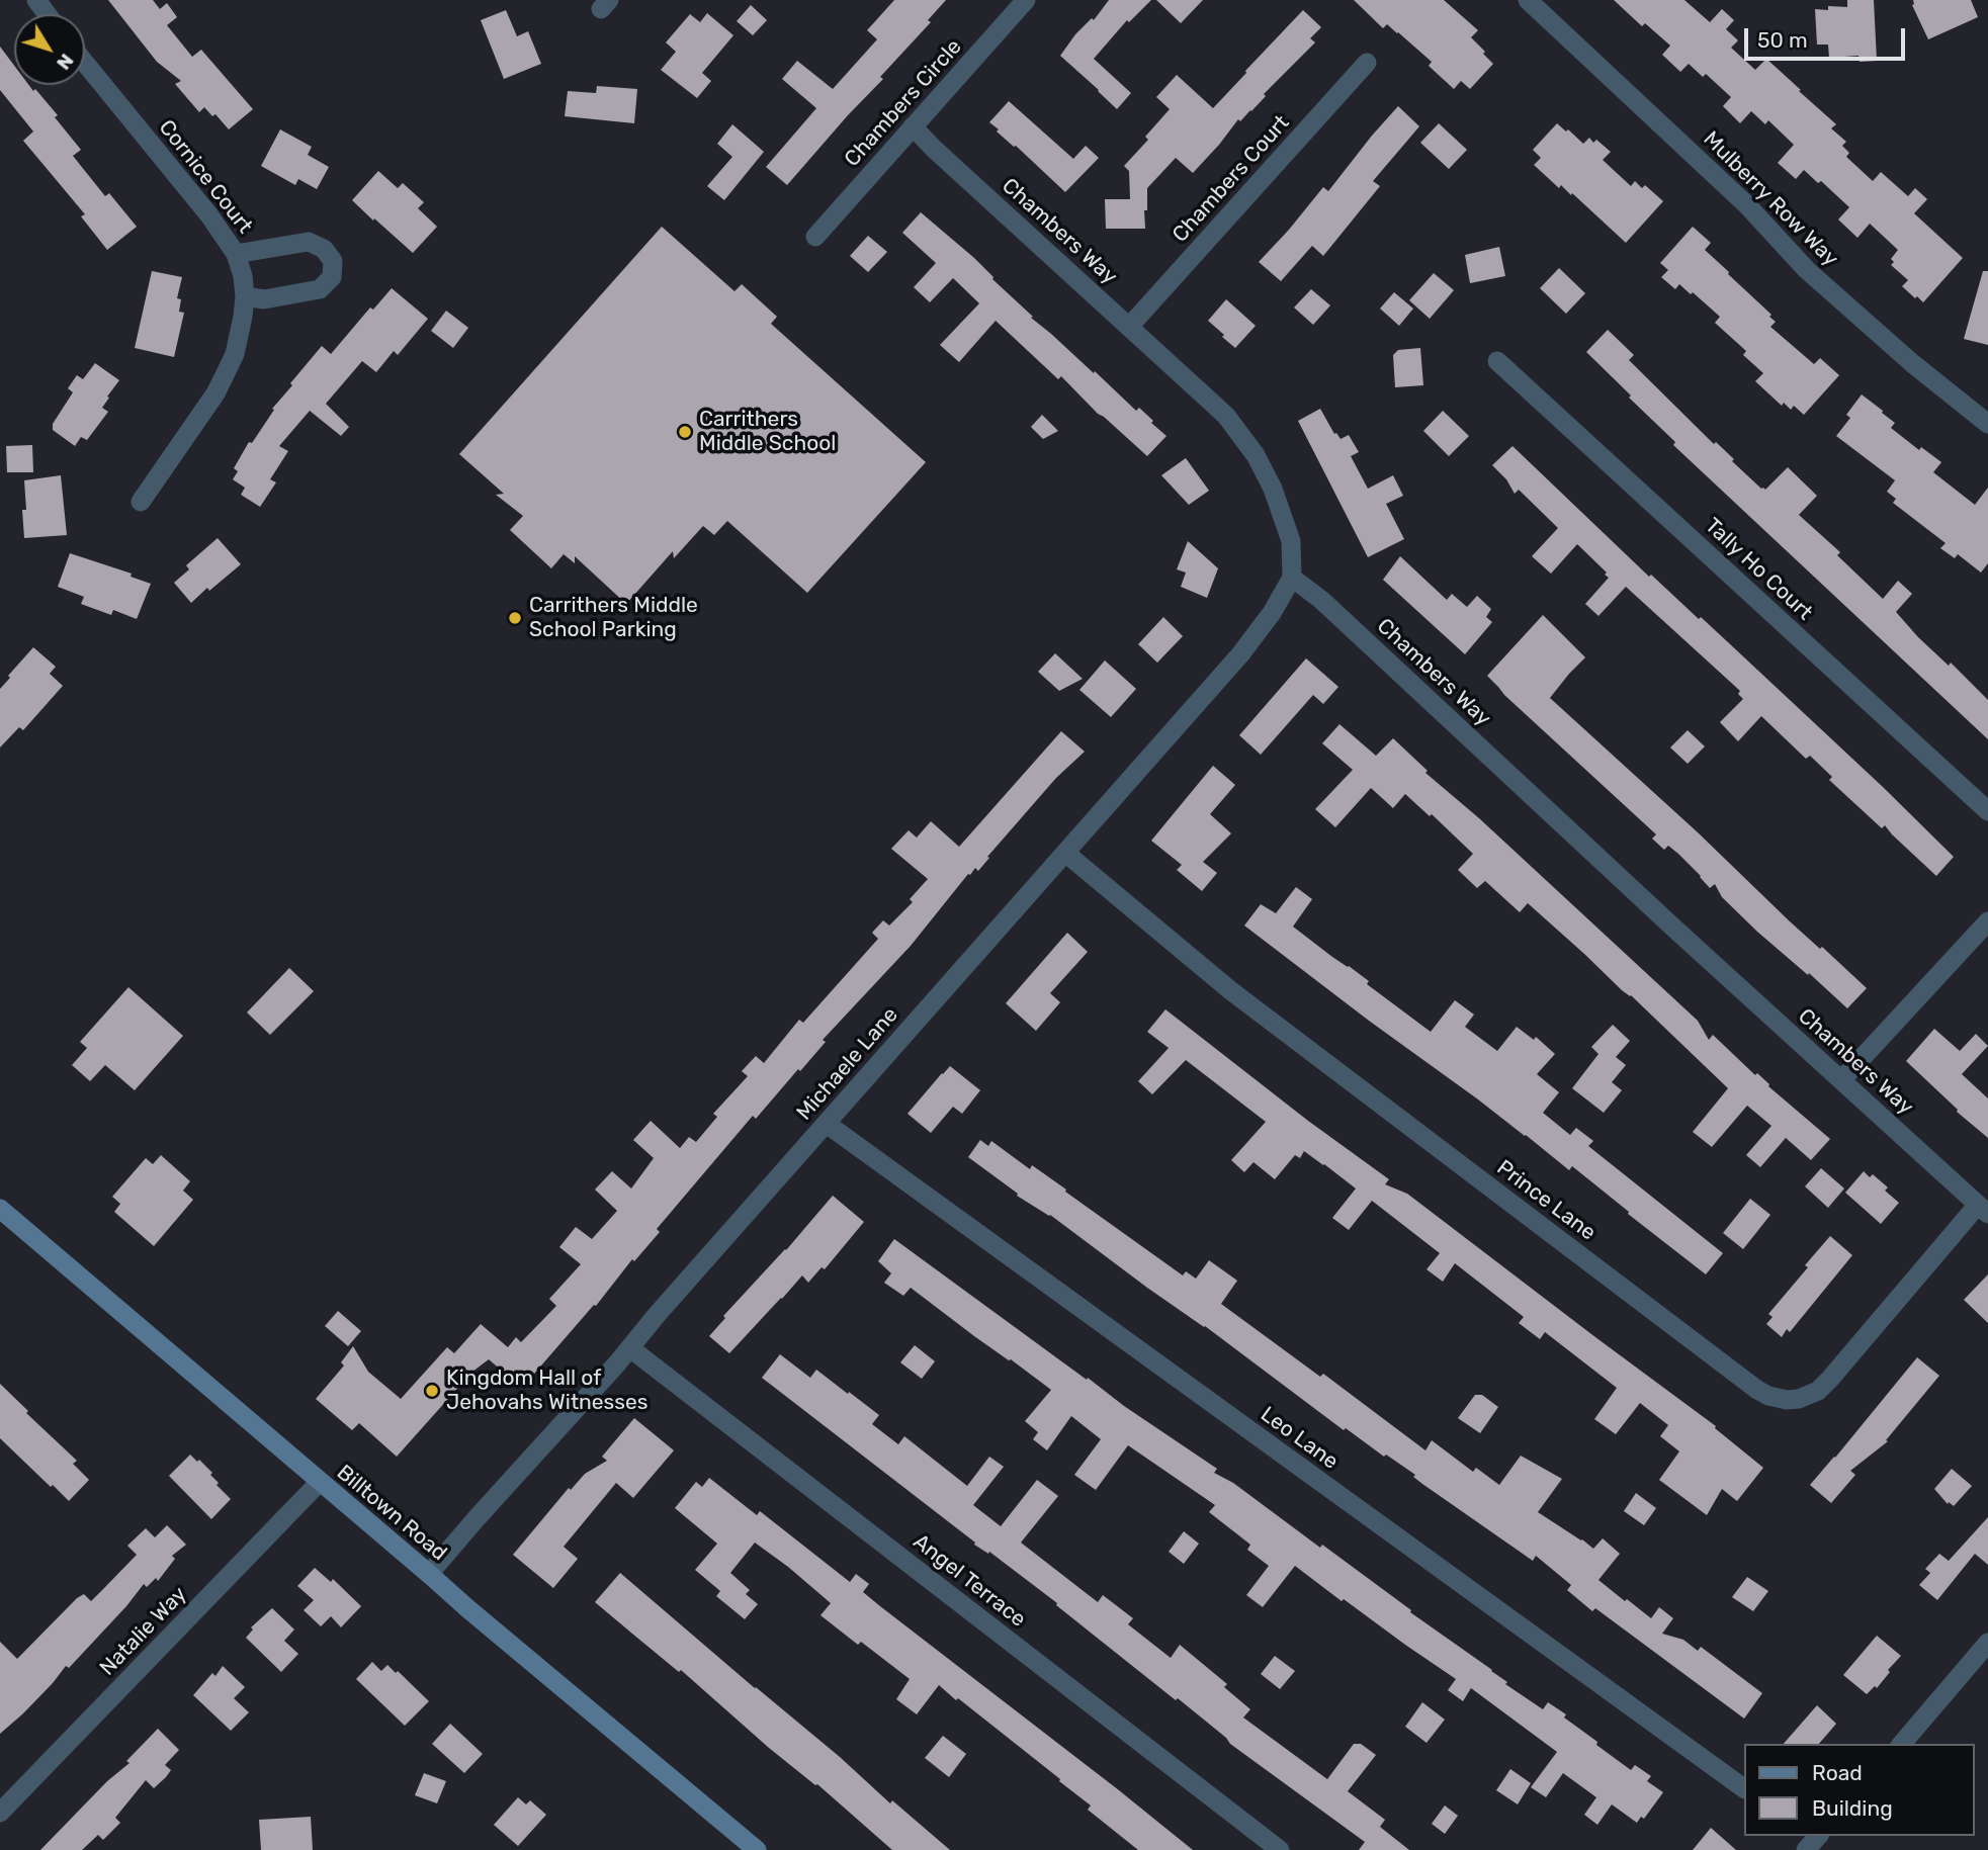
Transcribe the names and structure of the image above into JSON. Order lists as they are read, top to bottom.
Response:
{
  "streets": {
    "main road": ["Billtown Road"],
    "street": [
      "Chambers Circle",
      "Cornice Court",
      "Chambers Court",
      "Mulberry Row Way",
      "Chambers Way",
      "Tally Ho Court",
      "Michaele Lane",
      "Prince Lane",
      "Leo Lane",
      "Angel Terrace",
      "Natalie Way"
    ]
  },
  "crossings": [
    ["Chambers Circle", "Chambers Way"],
    ["Chambers Court", "Chambers Way"],
    ["Chambers Way", "Michaele Lane"],
    ["Chambers Way", "Prince Lane"],
    ["Michaele Lane", "Prince Lane"],
    ["Michaele Lane", "Leo Lane"],
    ["Michaele Lane", "Billtown Road"],
    ["Michaele Lane", "Angel Terrace"],
    ["Billtown Road", "Natalie Way"]
  ],
  "places": ["Carrithers Middle School", "Carrithers Middle School Parking", "Kingdom Hall of Jehovahs Witnesses"],
  "legend": ["Road", "Building"],
  "scale_bar": "50 m",
  "north": "bottom right"
}
